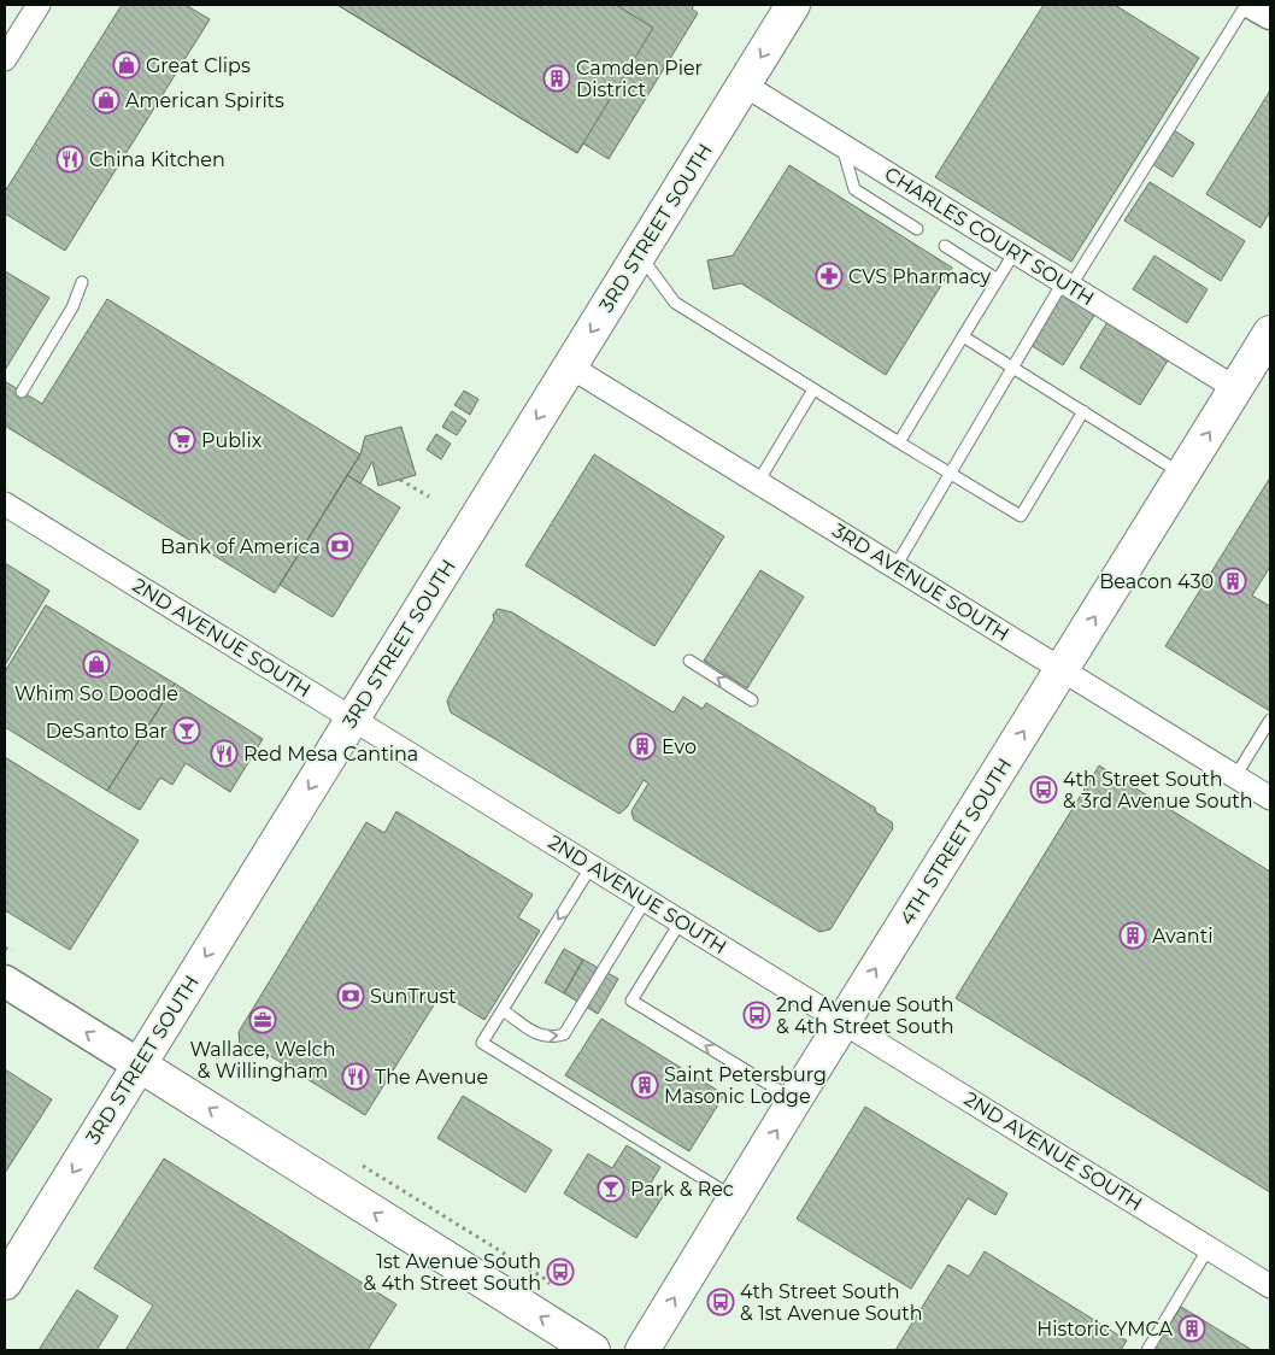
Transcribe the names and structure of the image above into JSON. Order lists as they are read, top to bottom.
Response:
{
  "streets": {
    "main road": ["3RD STREET SOUTH", "4TH STREET SOUTH"],
    "street": ["CHARLES COURT SOUTH", "3RD AVENUE SOUTH", "2ND AVENUE SOUTH"]
  },
  "crossings": [
    ["3RD STREET SOUTH", "CHARLES COURT SOUTH"],
    ["3RD STREET SOUTH", "3RD AVENUE SOUTH"],
    ["3RD STREET SOUTH", "2ND AVENUE SOUTH"],
    ["CHARLES COURT SOUTH", "4TH STREET SOUTH"],
    ["3RD AVENUE SOUTH", "4TH STREET SOUTH"],
    ["2ND AVENUE SOUTH", "4TH STREET SOUTH"]
  ],
  "one_way": ["3RD STREET SOUTH", "4TH STREET SOUTH"],
  "places": {
    "shop": ["Great Clips", "American Spirits", "Whim So Doodle"],
    "building": [
      "Camden Pier District",
      "Beacon 430",
      "Evo",
      "Avanti",
      "Saint Petersburg Masonic Lodge",
      "Historic YMCA"
    ],
    "restaurant": ["China Kitchen", "Red Mesa Cantina", "The Avenue"],
    "pharmacy": ["CVS Pharmacy"],
    "supermarket": ["Publix"],
    "bank": ["Bank of America", "SunTrust"],
    "bar": ["DeSanto Bar", "Park & Rec"],
    "bus stop": [
      "4th Street South & 3rd Avenue South",
      "2nd Avenue South & 4th Street South",
      "1st Avenue South & 4th Street South",
      "4th Street South & 1st Avenue South"
    ],
    "office": ["Wallace, Welch & Willingham"]
  }
}
